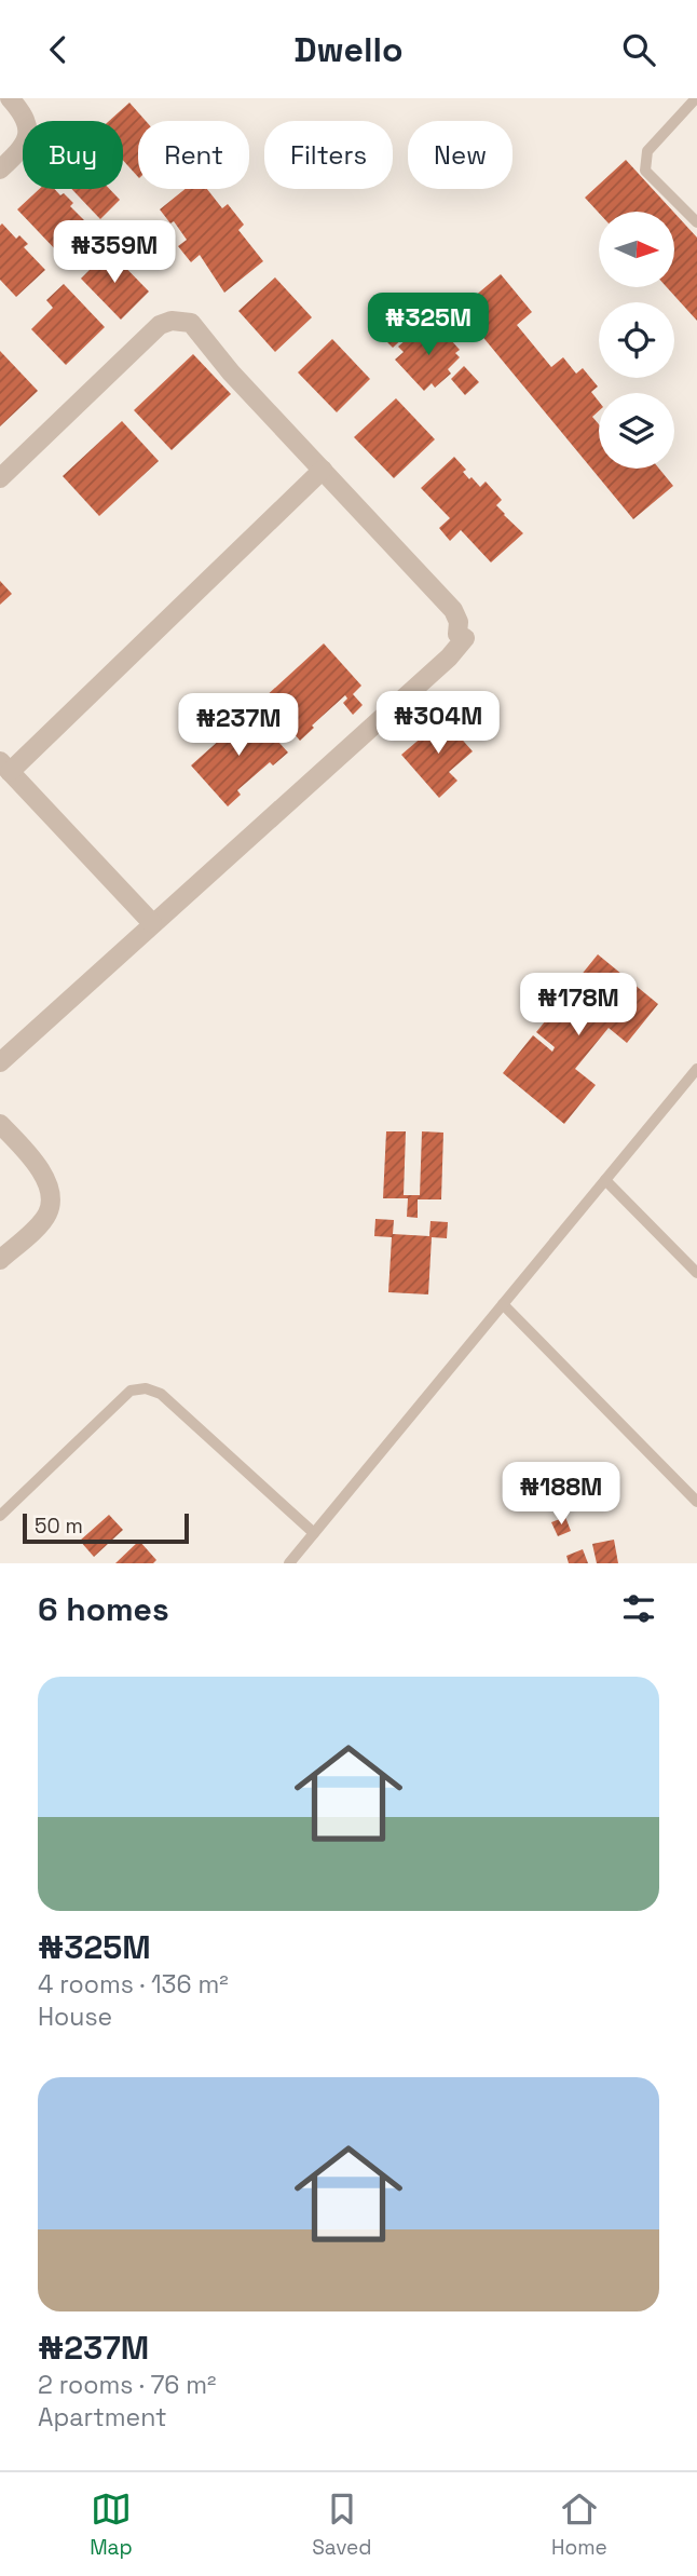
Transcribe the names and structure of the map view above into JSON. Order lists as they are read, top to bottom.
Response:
{
  "scale_bar": "50 m",
  "north": "right",
  "page": {
    "header": "Dwello",
    "chip": [
      "Buy",
      "Rent",
      "Filters",
      "New"
    ],
    "price": [
      "₦359M",
      "₦325M",
      "₦304M",
      "₦237M",
      "₦178M",
      "₦188M"
    ],
    "scale": "50 m",
    "heading": "6 homes",
    "list": [
      {
        "name": "₦325M",
        "note": "4 rooms · 136 m² · House"
      },
      {
        "name": "₦237M",
        "note": "2 rooms · 76 m² · Apartment"
      }
    ],
    "tabs": ["Map", "Saved", "Home"]
  }
}
